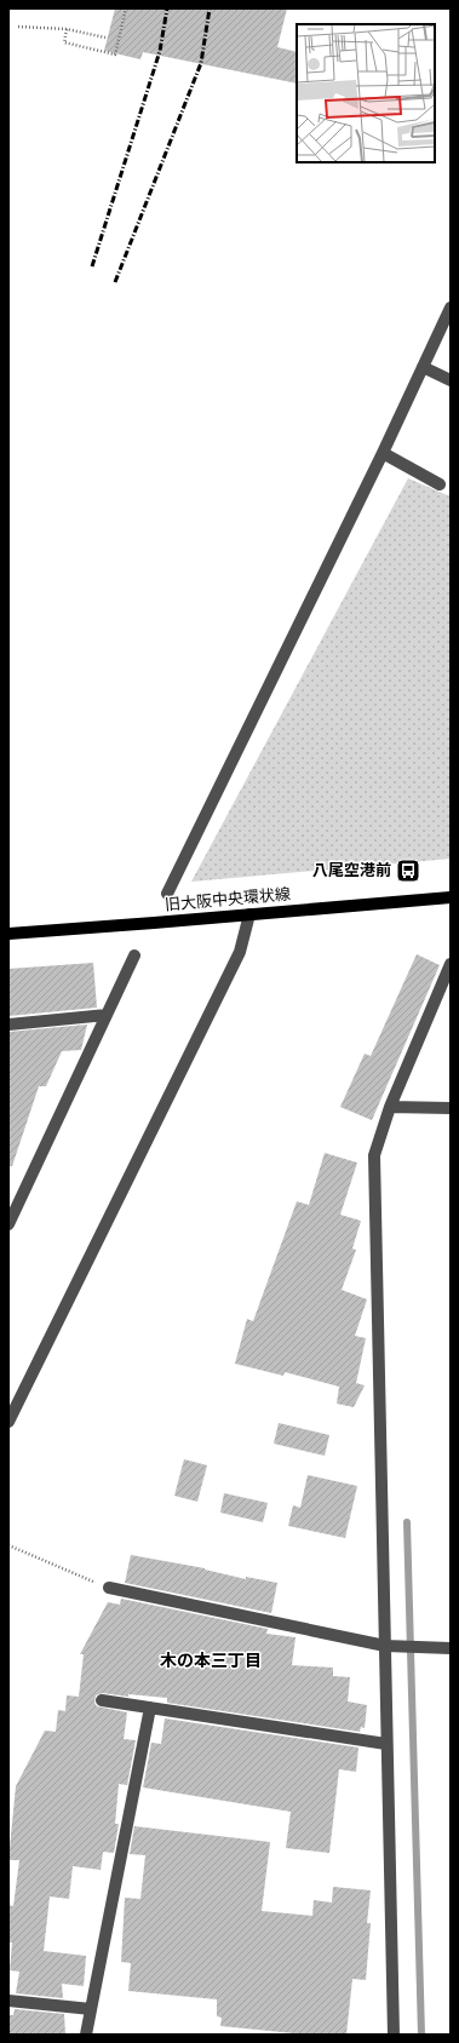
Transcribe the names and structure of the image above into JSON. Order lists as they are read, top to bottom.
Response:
{
  "streets": {
    "main road": ["旧大阪中央環状線"]
  },
  "districts": ["木の本三丁目"],
  "places": {
    "bus stop": ["八尾空港前"]
  }
}
